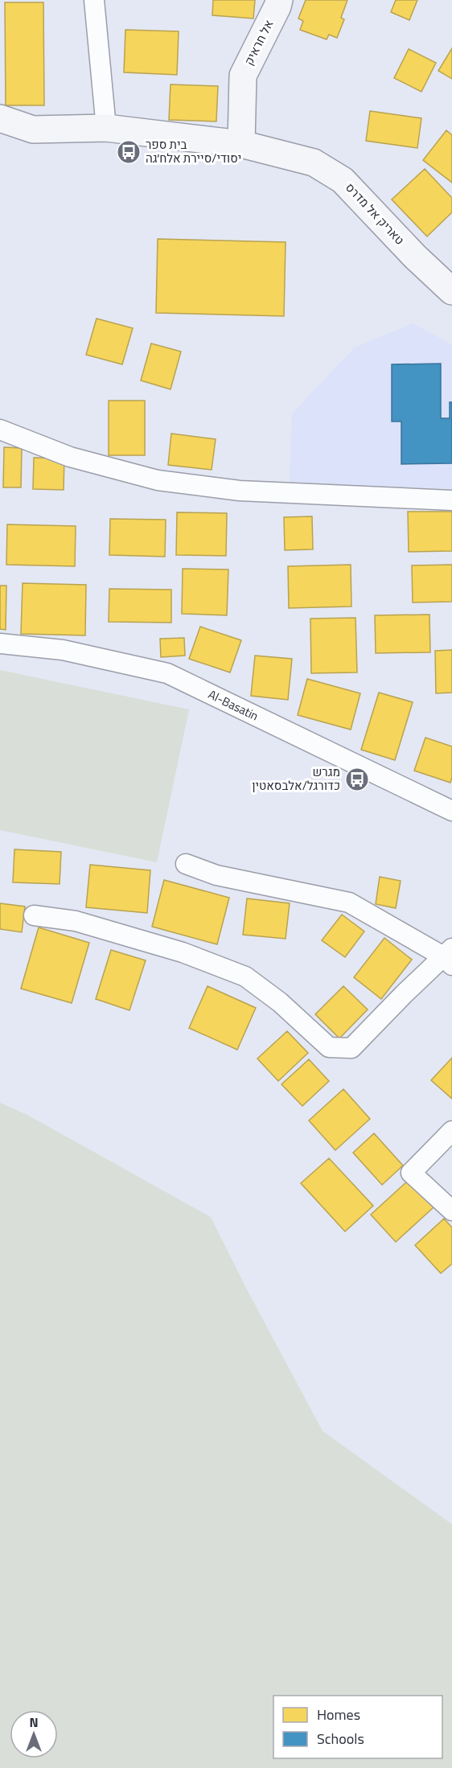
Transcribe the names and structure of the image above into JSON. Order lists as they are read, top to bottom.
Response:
{
  "streets": {
    "street": ["אל חראיק", "טאריק אל מדרס", "Al-Basatin"]
  },
  "crossings": [
    ["אל חראיק", "טאריק אל מדרס"]
  ],
  "places": {
    "bus stop": ["בית ספר יסודי/סיירת אלח׳גה", "מגרש כדורגל/אלבסאטין"]
  },
  "legend": ["Homes", "Schools"],
  "north": "top"
}
